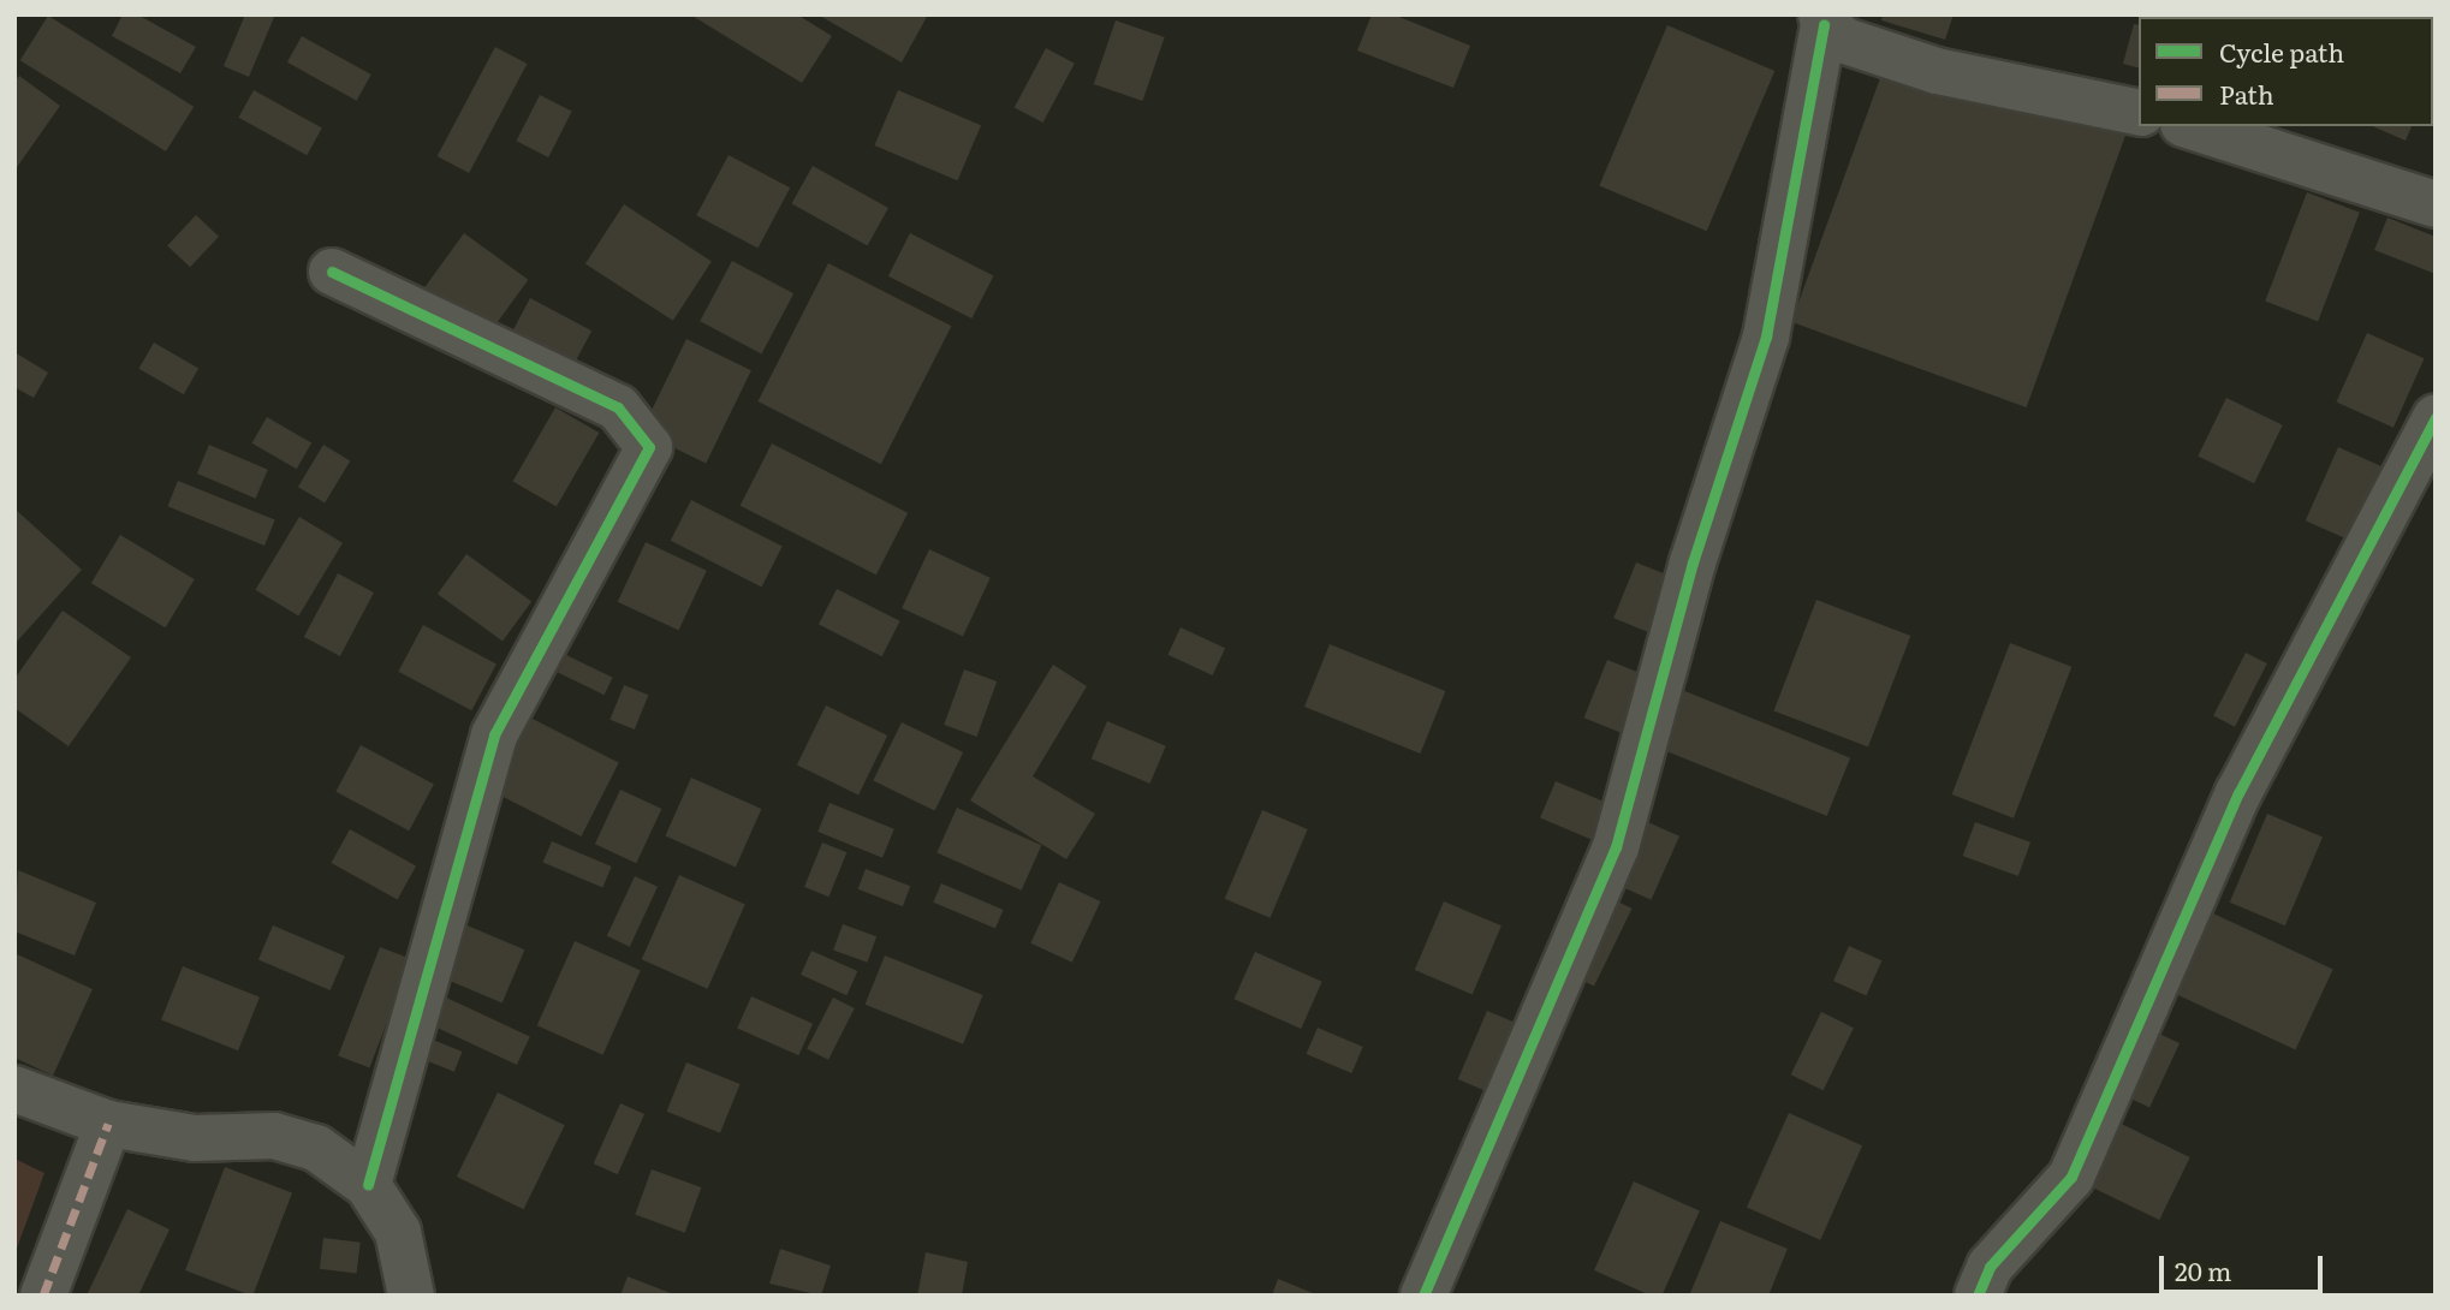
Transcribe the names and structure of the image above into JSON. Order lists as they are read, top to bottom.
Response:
{
  "legend": ["Cycle path", "Path"],
  "scale_bar": "20 m"
}
